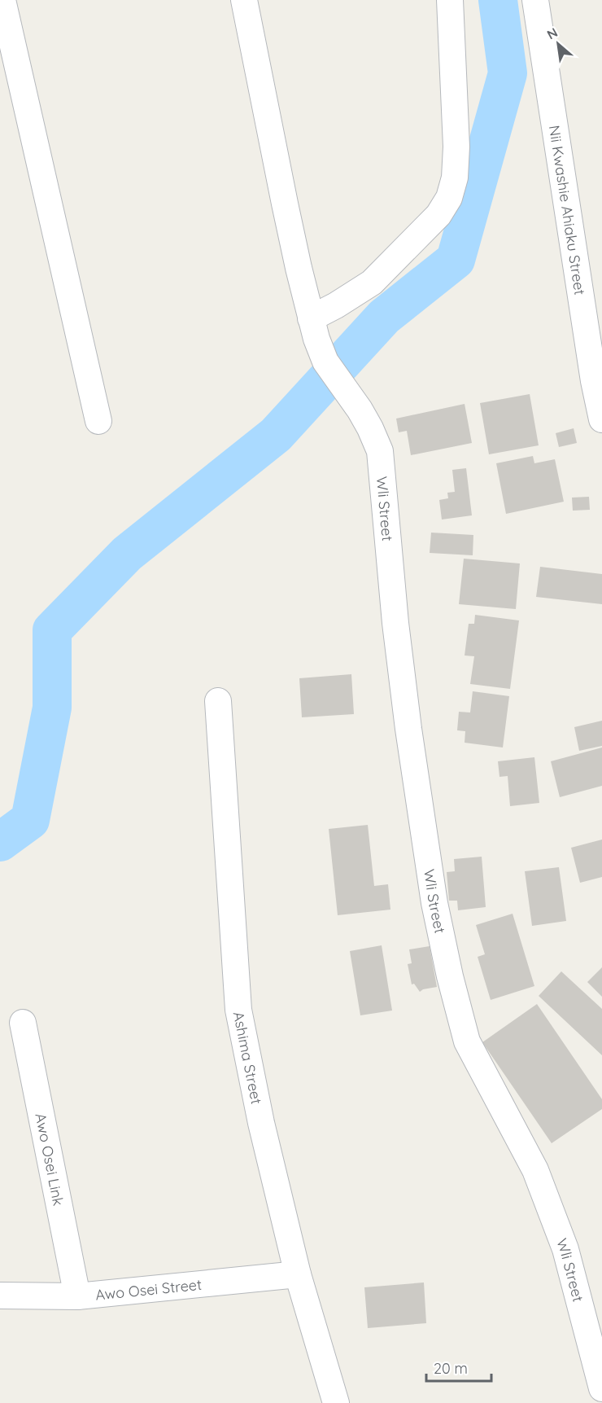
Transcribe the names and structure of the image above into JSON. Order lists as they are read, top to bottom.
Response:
{
  "streets": {
    "street": [
      "Nii Kwashie Ahiaku Street",
      "Wli Street",
      "Ashima Street",
      "Awo Osei Link",
      "Awo Osei Street"
    ]
  },
  "crossings": [
    ["Ashima Street", "Awo Osei Street"],
    ["Awo Osei Link", "Awo Osei Street"]
  ],
  "scale_bar": "20 m",
  "north": "top left"
}
